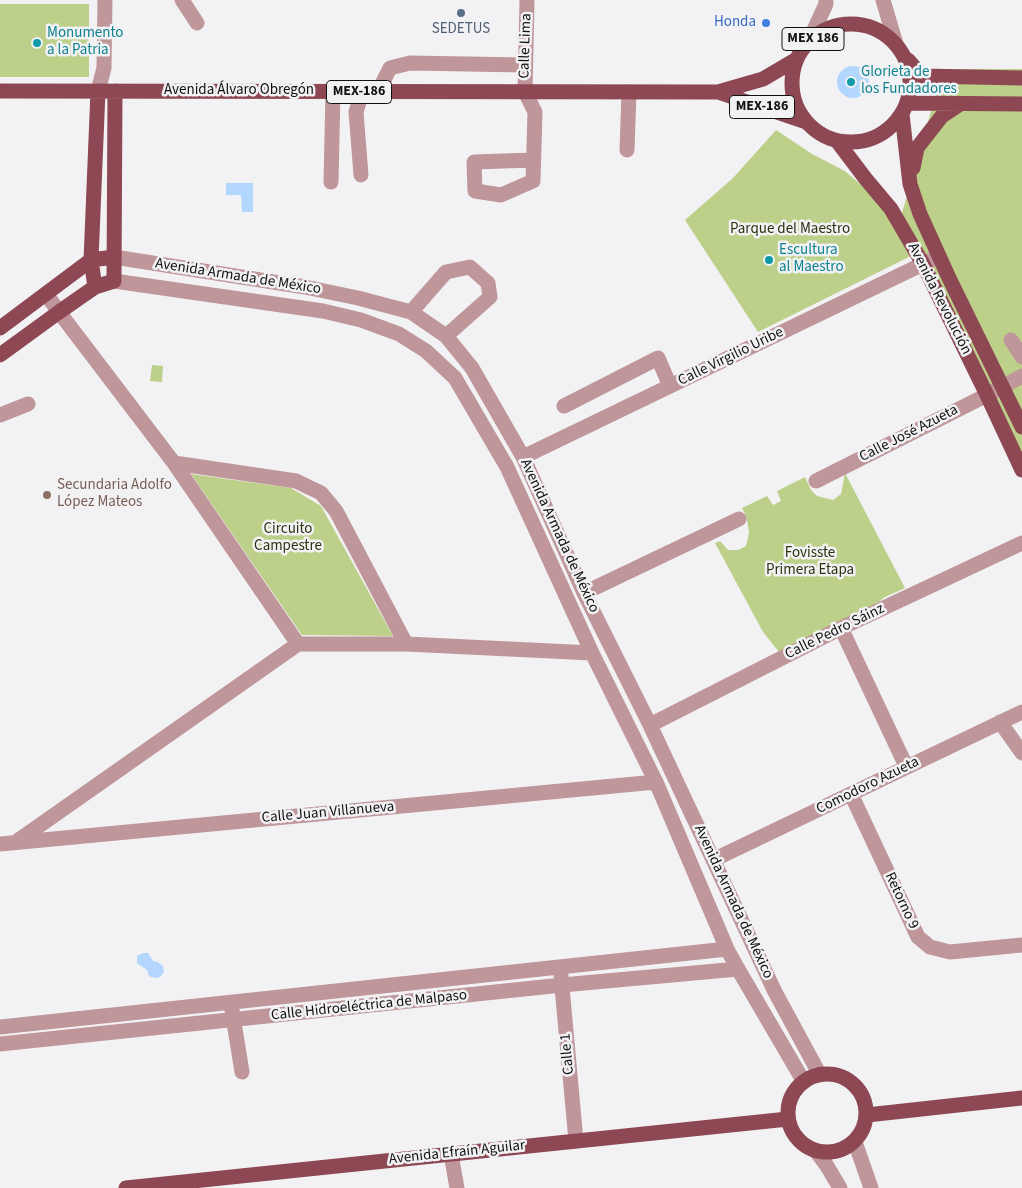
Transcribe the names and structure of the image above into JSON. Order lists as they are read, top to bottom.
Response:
{
  "streets": {
    "main road": [
      "MEX 186",
      "Avenida Álvaro Obregón",
      "MEX-186",
      "Avenida Armada de México",
      "Avenida Revolución",
      "Avenida Efraín Aguilar"
    ],
    "street": [
      "Calle Lima",
      "Calle Virgilio Uribe",
      "Calle José Azueta",
      "Calle Pedro Sáinz",
      "Comodoro Azueta",
      "Calle Juan Villanueva",
      "Retorno 9",
      "Calle Hidroeléctrica de Malpaso",
      "Calle 1"
    ]
  },
  "crossings": [
    ["Calle Lima", "Avenida Álvaro Obregón"],
    ["Avenida Álvaro Obregón", "Avenida Revolución"],
    ["Avenida Armada de México", "Calle Virgilio Uribe"],
    ["Avenida Armada de México", "Calle Pedro Sáinz"],
    ["Avenida Armada de México", "Comodoro Azueta"],
    ["Avenida Armada de México", "Calle Juan Villanueva"],
    ["Avenida Armada de México", "Calle Hidroeléctrica de Malpaso"],
    ["Avenida Armada de México", "Avenida Efraín Aguilar"],
    ["Avenida Revolución", "Calle Virgilio Uribe"],
    ["Avenida Revolución", "Calle José Azueta"],
    ["Comodoro Azueta", "Retorno 9"],
    ["Calle Hidroeléctrica de Malpaso", "Calle 1"],
    ["Calle 1", "Avenida Efraín Aguilar"]
  ],
  "parks": ["Parque del Maestro", "Circuito Campestre", "Fovisste Primera Etapa"],
  "places": [
    "SEDETUS",
    "Honda",
    "Monumento a la Patria",
    "Glorieta de los Fundadores",
    "Escultura al Maestro",
    "Secundaria Adolfo López Mateos"
  ]
}
